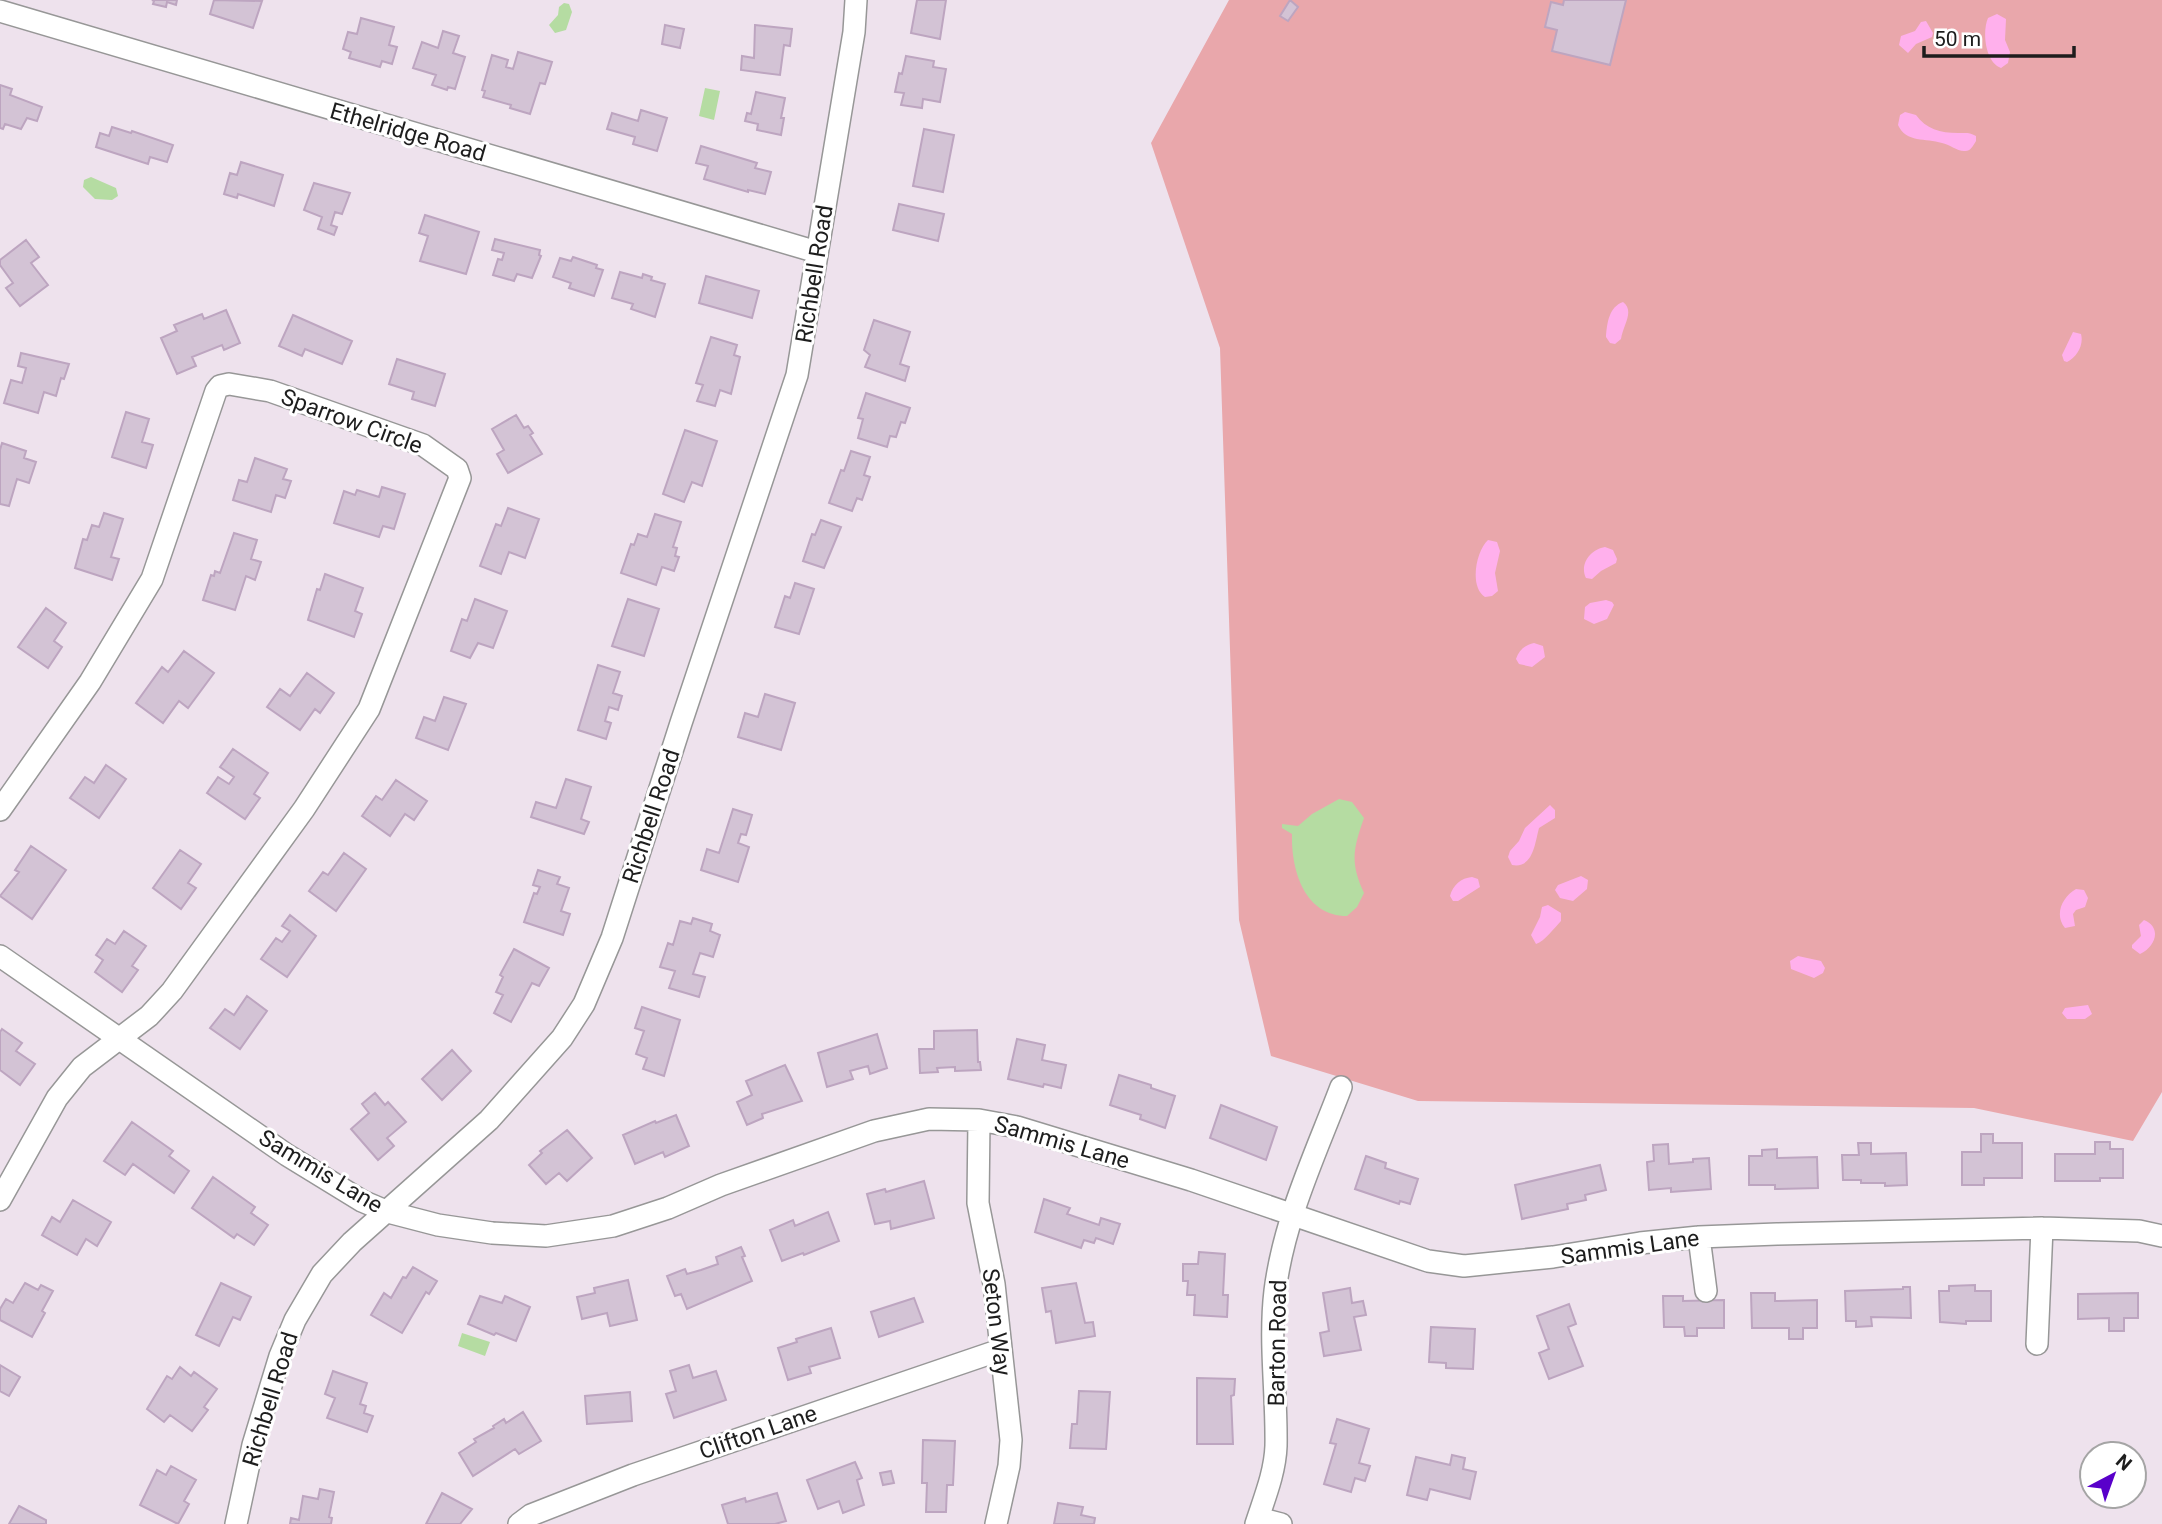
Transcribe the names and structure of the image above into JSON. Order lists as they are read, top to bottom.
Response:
{
  "streets": {
    "street": [
      "Ethelridge Road",
      "Richbell Road",
      "Sparrow Circle",
      "Sammis Lane",
      "Seton Way",
      "Barton Road",
      "Clifton Lane"
    ]
  },
  "crossings": [
    ["Ethelridge Road", "Richbell Road"],
    ["Richbell Road", "Sammis Lane"],
    ["Sparrow Circle", "Sammis Lane"],
    ["Sammis Lane", "Seton Way"],
    ["Sammis Lane", "Barton Road"],
    ["Seton Way", "Clifton Lane"]
  ],
  "scale_bar": "50 m",
  "north": "top right"
}
